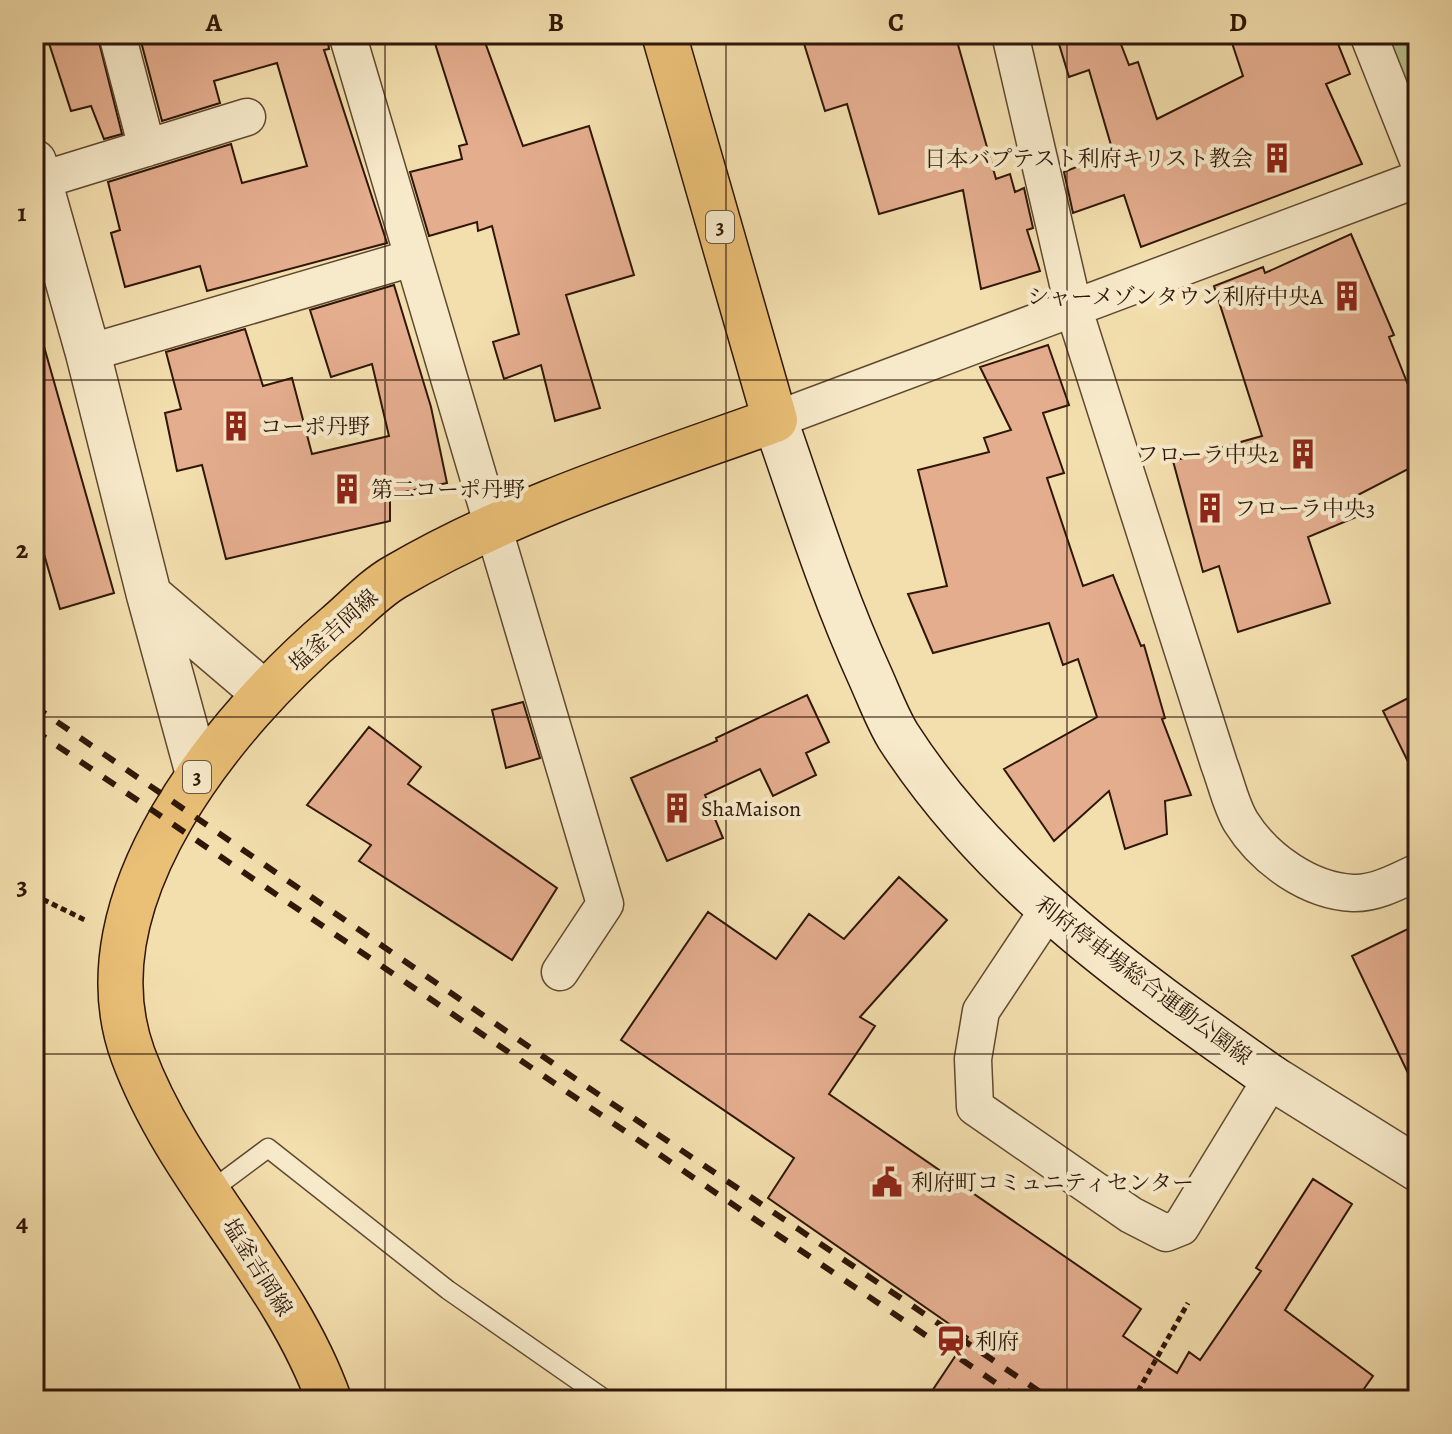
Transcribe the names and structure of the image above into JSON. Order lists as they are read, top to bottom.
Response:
{
  "streets": {
    "main road": ["3", "塩釜吉岡線"],
    "street": ["利府停車場総合運動公園線"]
  },
  "crossings": [
    ["3", "塩釜吉岡線"],
    ["3", "利府停車場総合運動公園線"],
    ["塩釜吉岡線", "利府停車場総合運動公園線"]
  ],
  "places": {
    "building": [
      "日本バプテスト利府キリスト教会",
      "シャーメゾンタウン利府中央A",
      "コーポ丹野",
      "フローラ中央2",
      "第二コーポ丹野",
      "フローラ中央3",
      "ShaMaison"
    ],
    "public building": ["利府町コミュニティセンター"],
    "station": ["利府"]
  },
  "grid": {
    "columns": [
      "A",
      "B",
      "C",
      "D"
    ],
    "rows": [
      "1",
      "2",
      "3",
      "4"
    ]
  }
}
